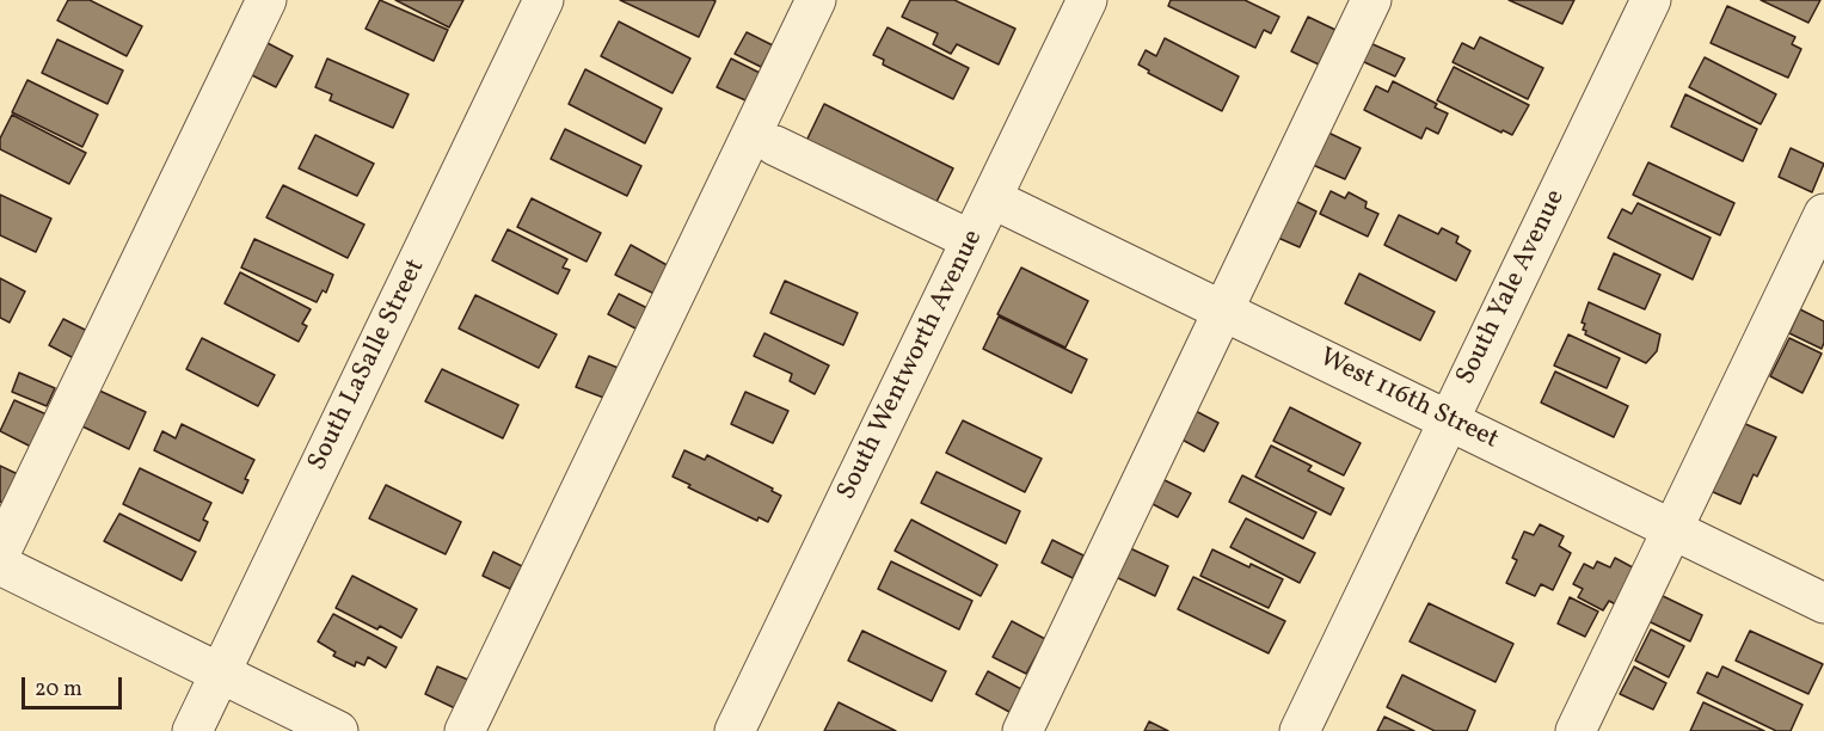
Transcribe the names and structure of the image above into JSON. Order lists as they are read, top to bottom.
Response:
{
  "streets": {
    "street": [
      "South Yale Avenue",
      "South LaSalle Street",
      "South Wentworth Avenue",
      "West 116th Street"
    ]
  },
  "crossings": [
    ["South Yale Avenue", "West 116th Street"],
    ["South Wentworth Avenue", "West 116th Street"]
  ],
  "scale_bar": "20 m"
}
